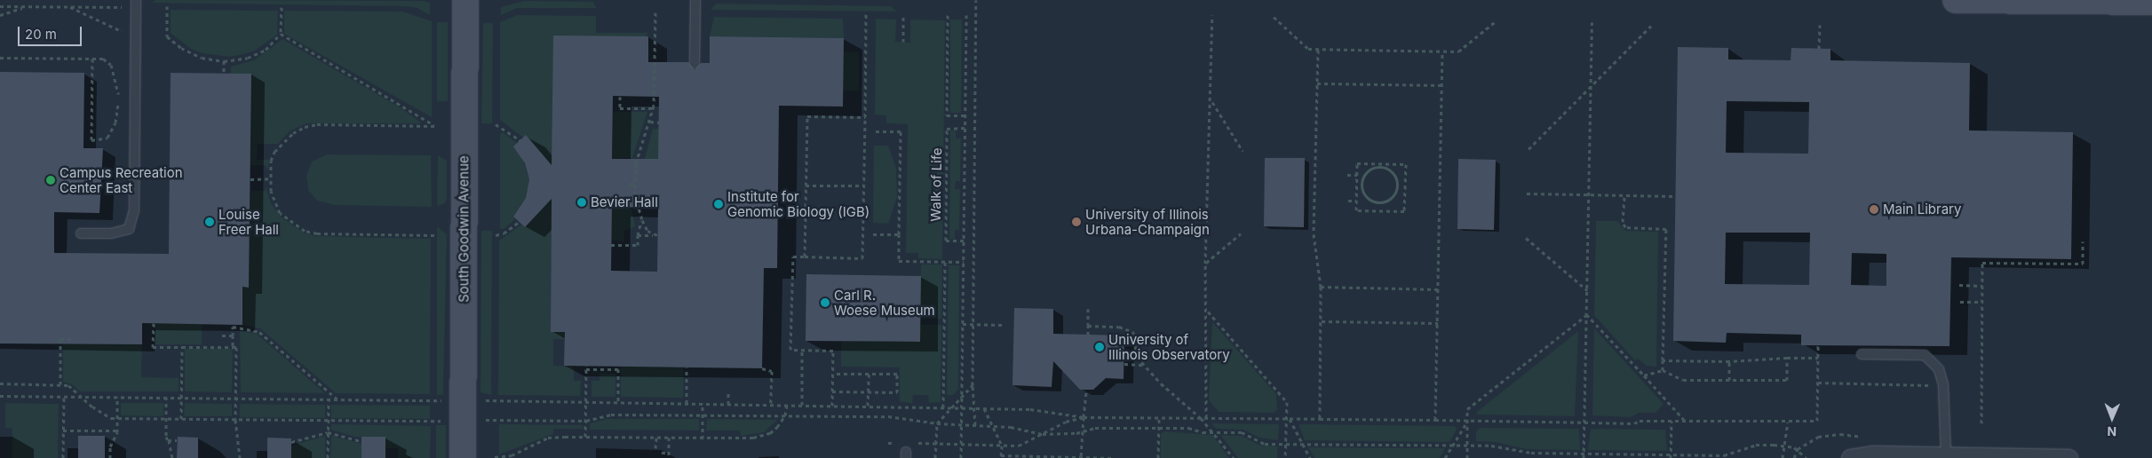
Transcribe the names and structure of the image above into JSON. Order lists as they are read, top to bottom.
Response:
{
  "streets": {
    "street": ["South Goodwin Avenue"],
    "path": ["Walk of Life"]
  },
  "places": [
    "Campus Recreation Center East",
    "Bevier Hall",
    "Institute for Genomic Biology (IGB)",
    "Main Library",
    "Louise Freer Hall",
    "University of Illinois Urbana-Champaign",
    "Carl R. Woese Museum",
    "University of Illinois Observatory"
  ],
  "scale_bar": "20 m",
  "north": "bottom"
}
